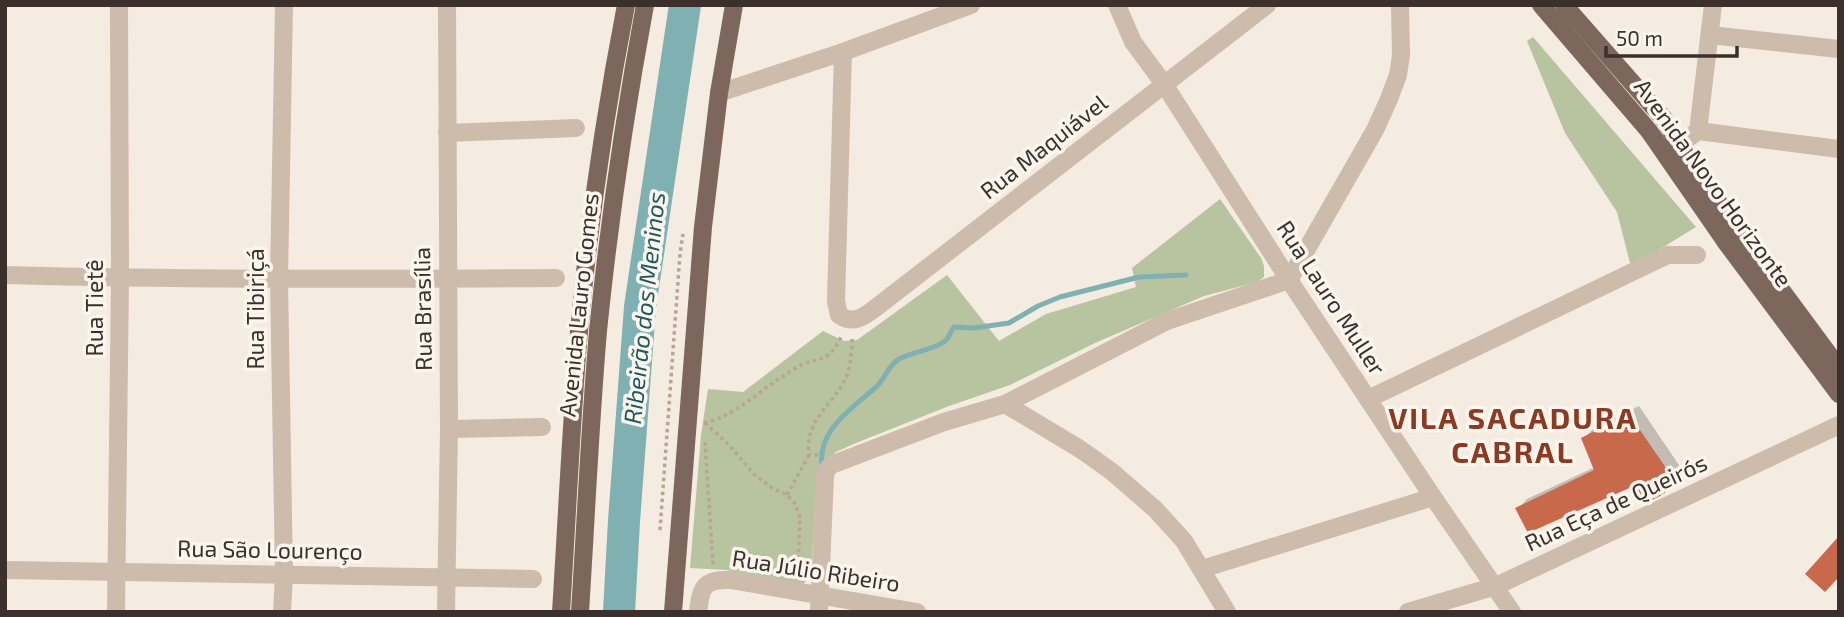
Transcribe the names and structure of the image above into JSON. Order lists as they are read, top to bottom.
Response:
{
  "streets": {
    "main road": ["Avenida Novo Horizonte", "Avenida Lauro Gomes"],
    "street": [
      "Rua Maquiável",
      "Rua Lauro Muller",
      "Rua Tietê",
      "Rua Tibiriçá",
      "Rua Brasília",
      "Rua Eça de Queirós",
      "Rua São Lourenço",
      "Rua Júlio Ribeiro"
    ]
  },
  "crossings": [
    ["Rua Maquiável", "Rua Lauro Muller"],
    ["Rua Lauro Muller", "Rua Eça de Queirós"],
    ["Rua Tietê", "Rua São Lourenço"],
    ["Rua Tibiriçá", "Rua São Lourenço"],
    ["Rua Brasília", "Rua São Lourenço"]
  ],
  "districts": ["VILA SACADURA CABRAL"],
  "water": ["Ribeirão dos Meninos"],
  "scale_bar": "50 m"
}
